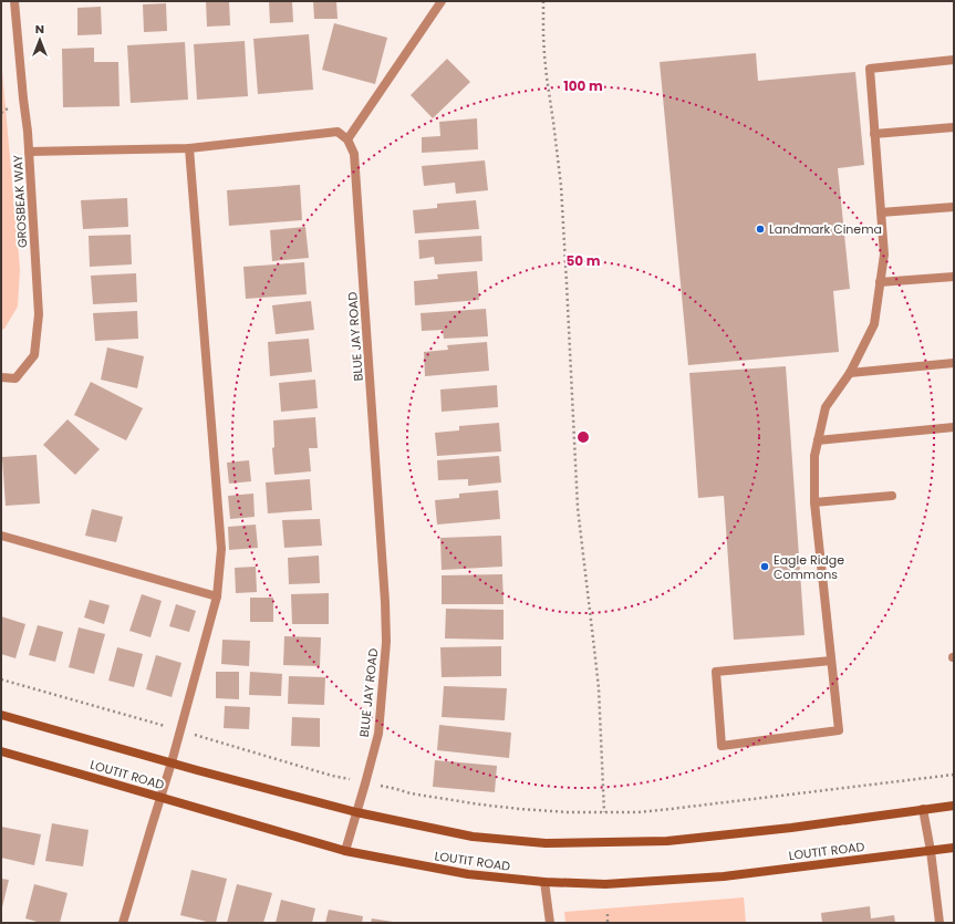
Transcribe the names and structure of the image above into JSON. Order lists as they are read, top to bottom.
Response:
{
  "streets": {
    "street": ["GROSBEAK WAY", "BLUE JAY ROAD", "LOUTIT ROAD"]
  },
  "crossings": [
    ["BLUE JAY ROAD", "LOUTIT ROAD"]
  ],
  "places": ["Landmark Cinema", "Eagle Ridge Commons"],
  "north": "top",
  "rings": ["100 m", "50 m"]
}
